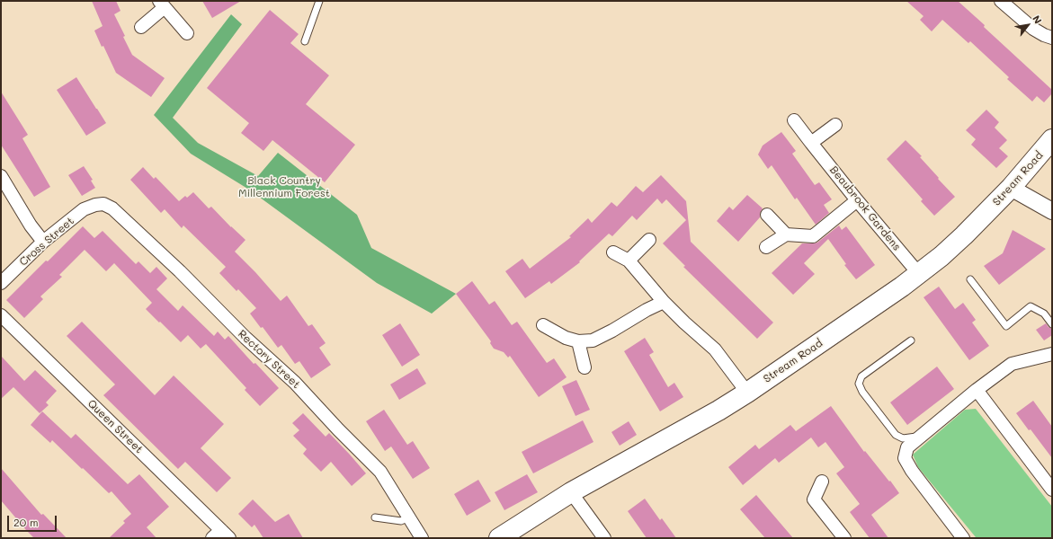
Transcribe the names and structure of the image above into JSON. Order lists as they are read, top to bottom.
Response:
{
  "streets": {
    "highway": ["Stream Road"],
    "street": [
      "Beaubrook Gardens",
      "Cross Street",
      "Rectory Street",
      "Queen Street"
    ]
  },
  "crossings": [
    ["Stream Road", "Beaubrook Gardens"],
    ["Cross Street", "Rectory Street"]
  ],
  "parks": ["Black Country Millennium Forest"],
  "scale_bar": "20 m",
  "north": "top right"
}
